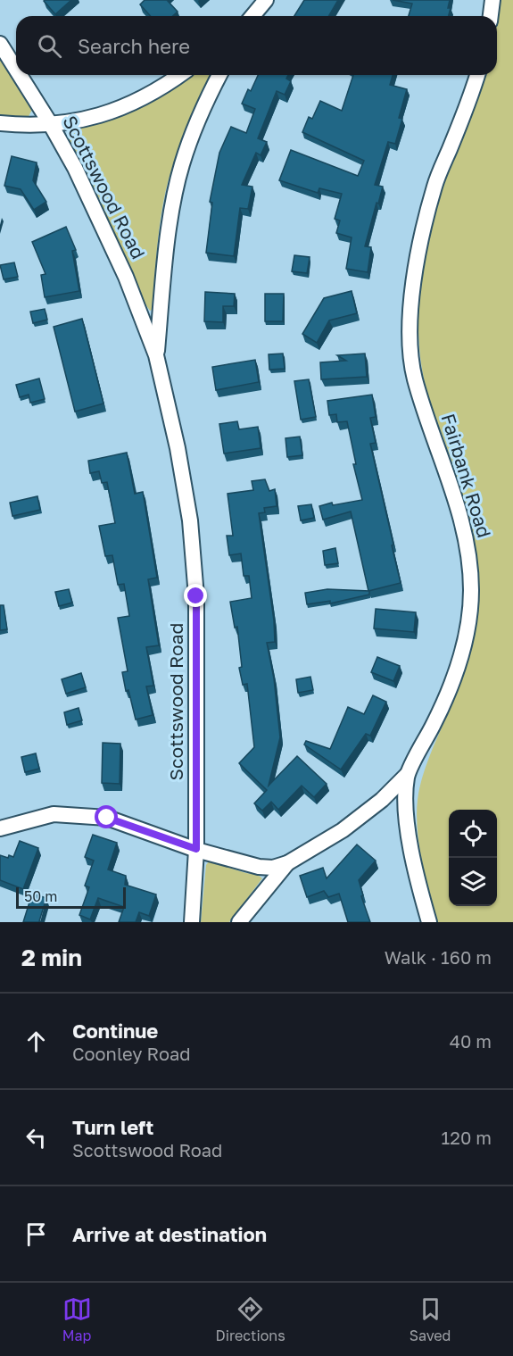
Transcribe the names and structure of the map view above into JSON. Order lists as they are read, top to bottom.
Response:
{
  "streets": {
    "street": ["Scottswood Road", "Fairbank Road"]
  },
  "scale_bar": "50 m",
  "page": {
    "search": "Search here",
    "scale": "50 m",
    "heading": ["2 min", "Walk · 160 m"],
    "list": [
      ["Continue", "Coonley Road", "40 m"],
      ["Turn left", "Scottswood Road", "120 m"],
      "Arrive at destination"
    ],
    "nav": ["Map", "Directions", "Saved"]
  }
}
